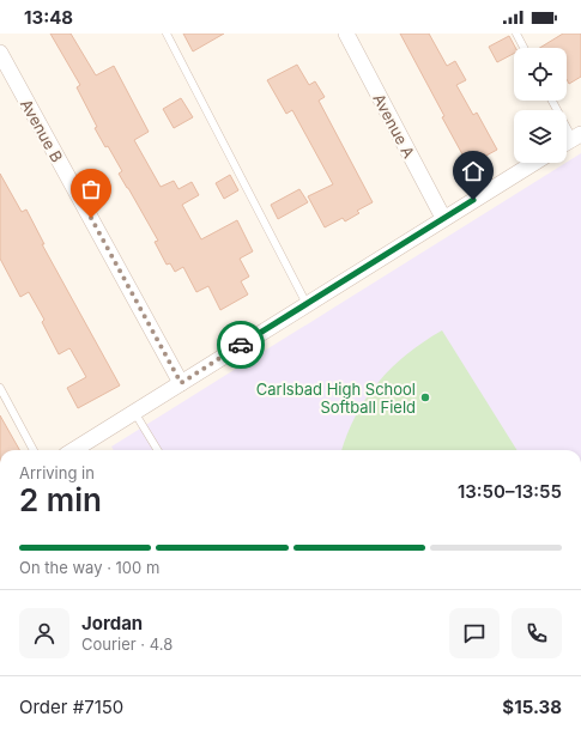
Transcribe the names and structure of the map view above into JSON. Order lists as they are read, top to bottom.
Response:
{
  "streets": {
    "street": ["Avenue A", "Avenue B"]
  },
  "places": ["Carlsbad High School Softball Field"],
  "page": {
    "status": "13:48",
    "heading": ["2 min", "Arriving in", "13:50–13:55"],
    "panel": [
      "Jordan",
      "Courier · 4.8",
      "Order #7150",
      "$15.38"
    ],
    "bar": "On the way · 100 m"
  }
}
